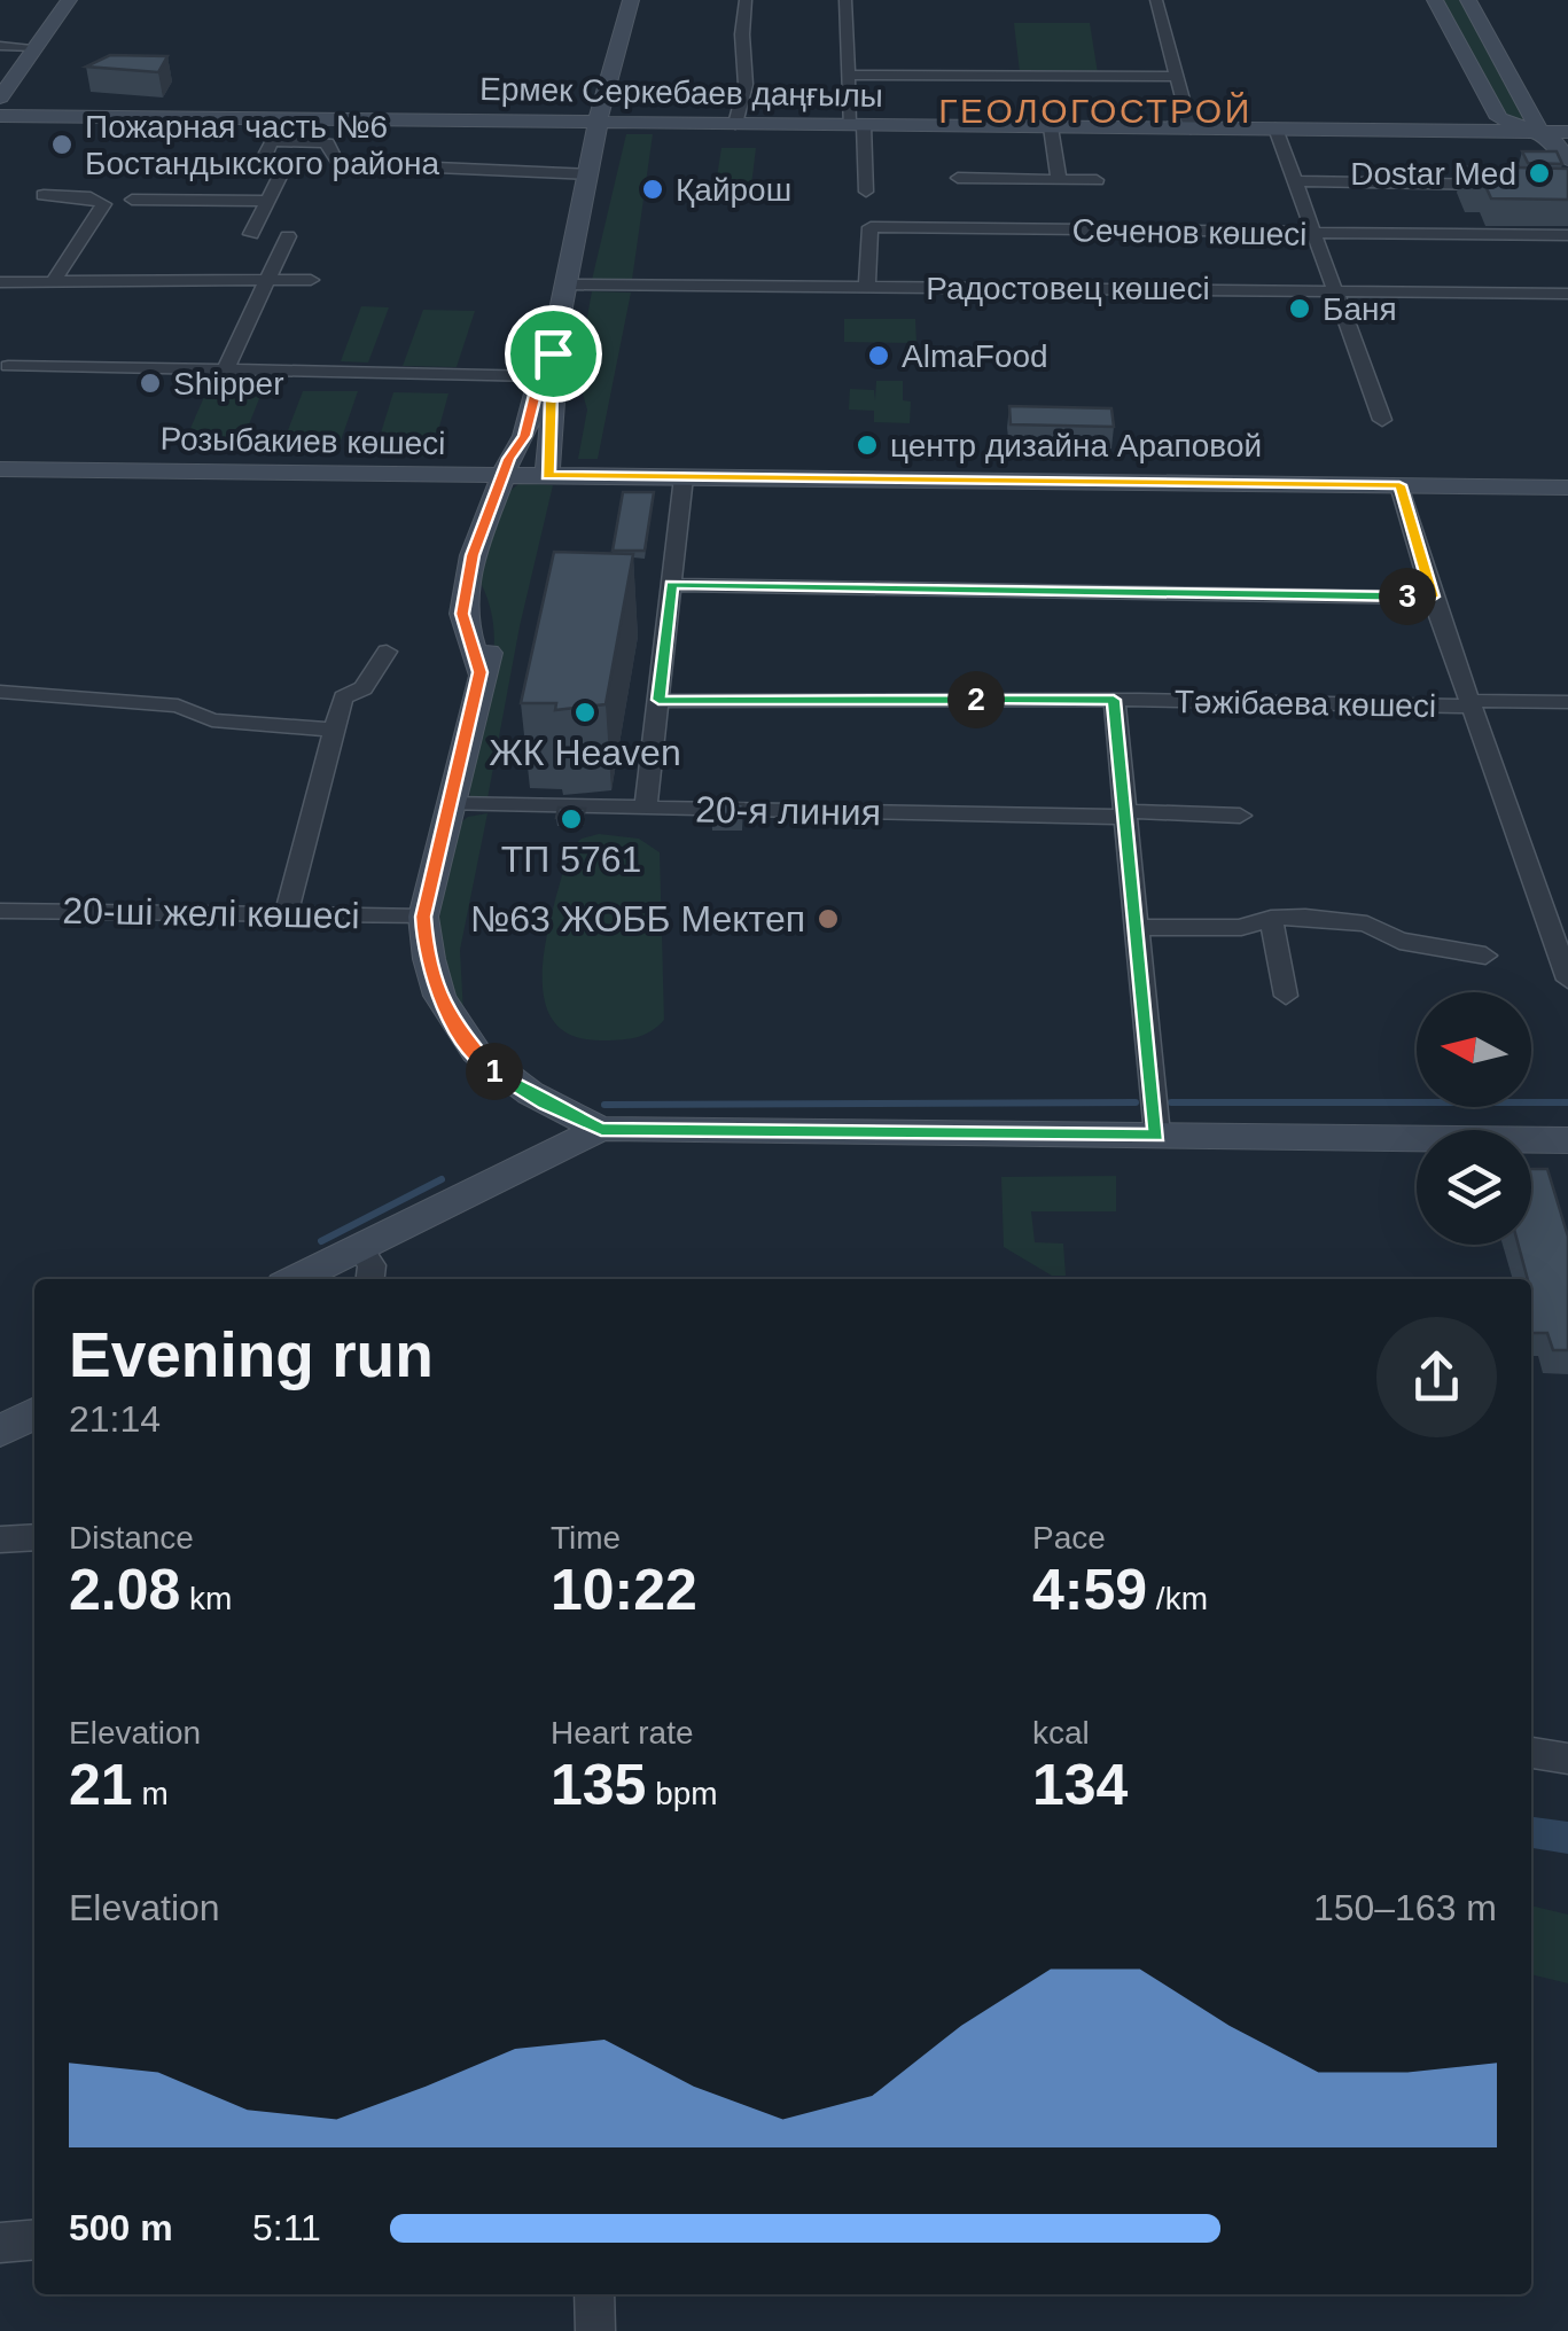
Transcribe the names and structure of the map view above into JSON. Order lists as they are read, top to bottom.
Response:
{
  "streets": {
    "street": [
      "Ермек Серкебаев даңғылы",
      "Сеченов көшесі",
      "Радостовец көшесі",
      "Розыбакиев көшесі",
      "Тәжібаева көшесі",
      "20-я линия",
      "20-ші желі көшесі"
    ]
  },
  "crossings": [
    ["Сеченов көшесі", "Радостовец көшесі"]
  ],
  "districts": ["ГЕОЛОГОСТРОЙ"],
  "places": [
    "Пожарная часть №6 Бостандыкского района",
    "Dostar Med",
    "Қайрош",
    "Баня",
    "AlmaFood",
    "Shipper",
    "центр дизайна Араповой",
    "ЖК Heaven",
    "ТП 5761",
    "№63 ЖОББ Мектеп"
  ],
  "north": "left",
  "page": {
    "pins": ["3", "2", "1"],
    "heading": ["Evening run", "21:14"],
    "stats": [
      ["Distance", "2.08 km"],
      ["Time", "10:22"],
      ["Pace", "4:59 /km"],
      ["Elevation", "21 m"],
      ["Heart rate", "135 bpm"],
      ["kcal", "134"]
    ],
    "chart": ["Elevation", "150–163 m"],
    "list": [
      {
        "name": "500 m",
        "note": "5:11"
      }
    ]
  }
}
